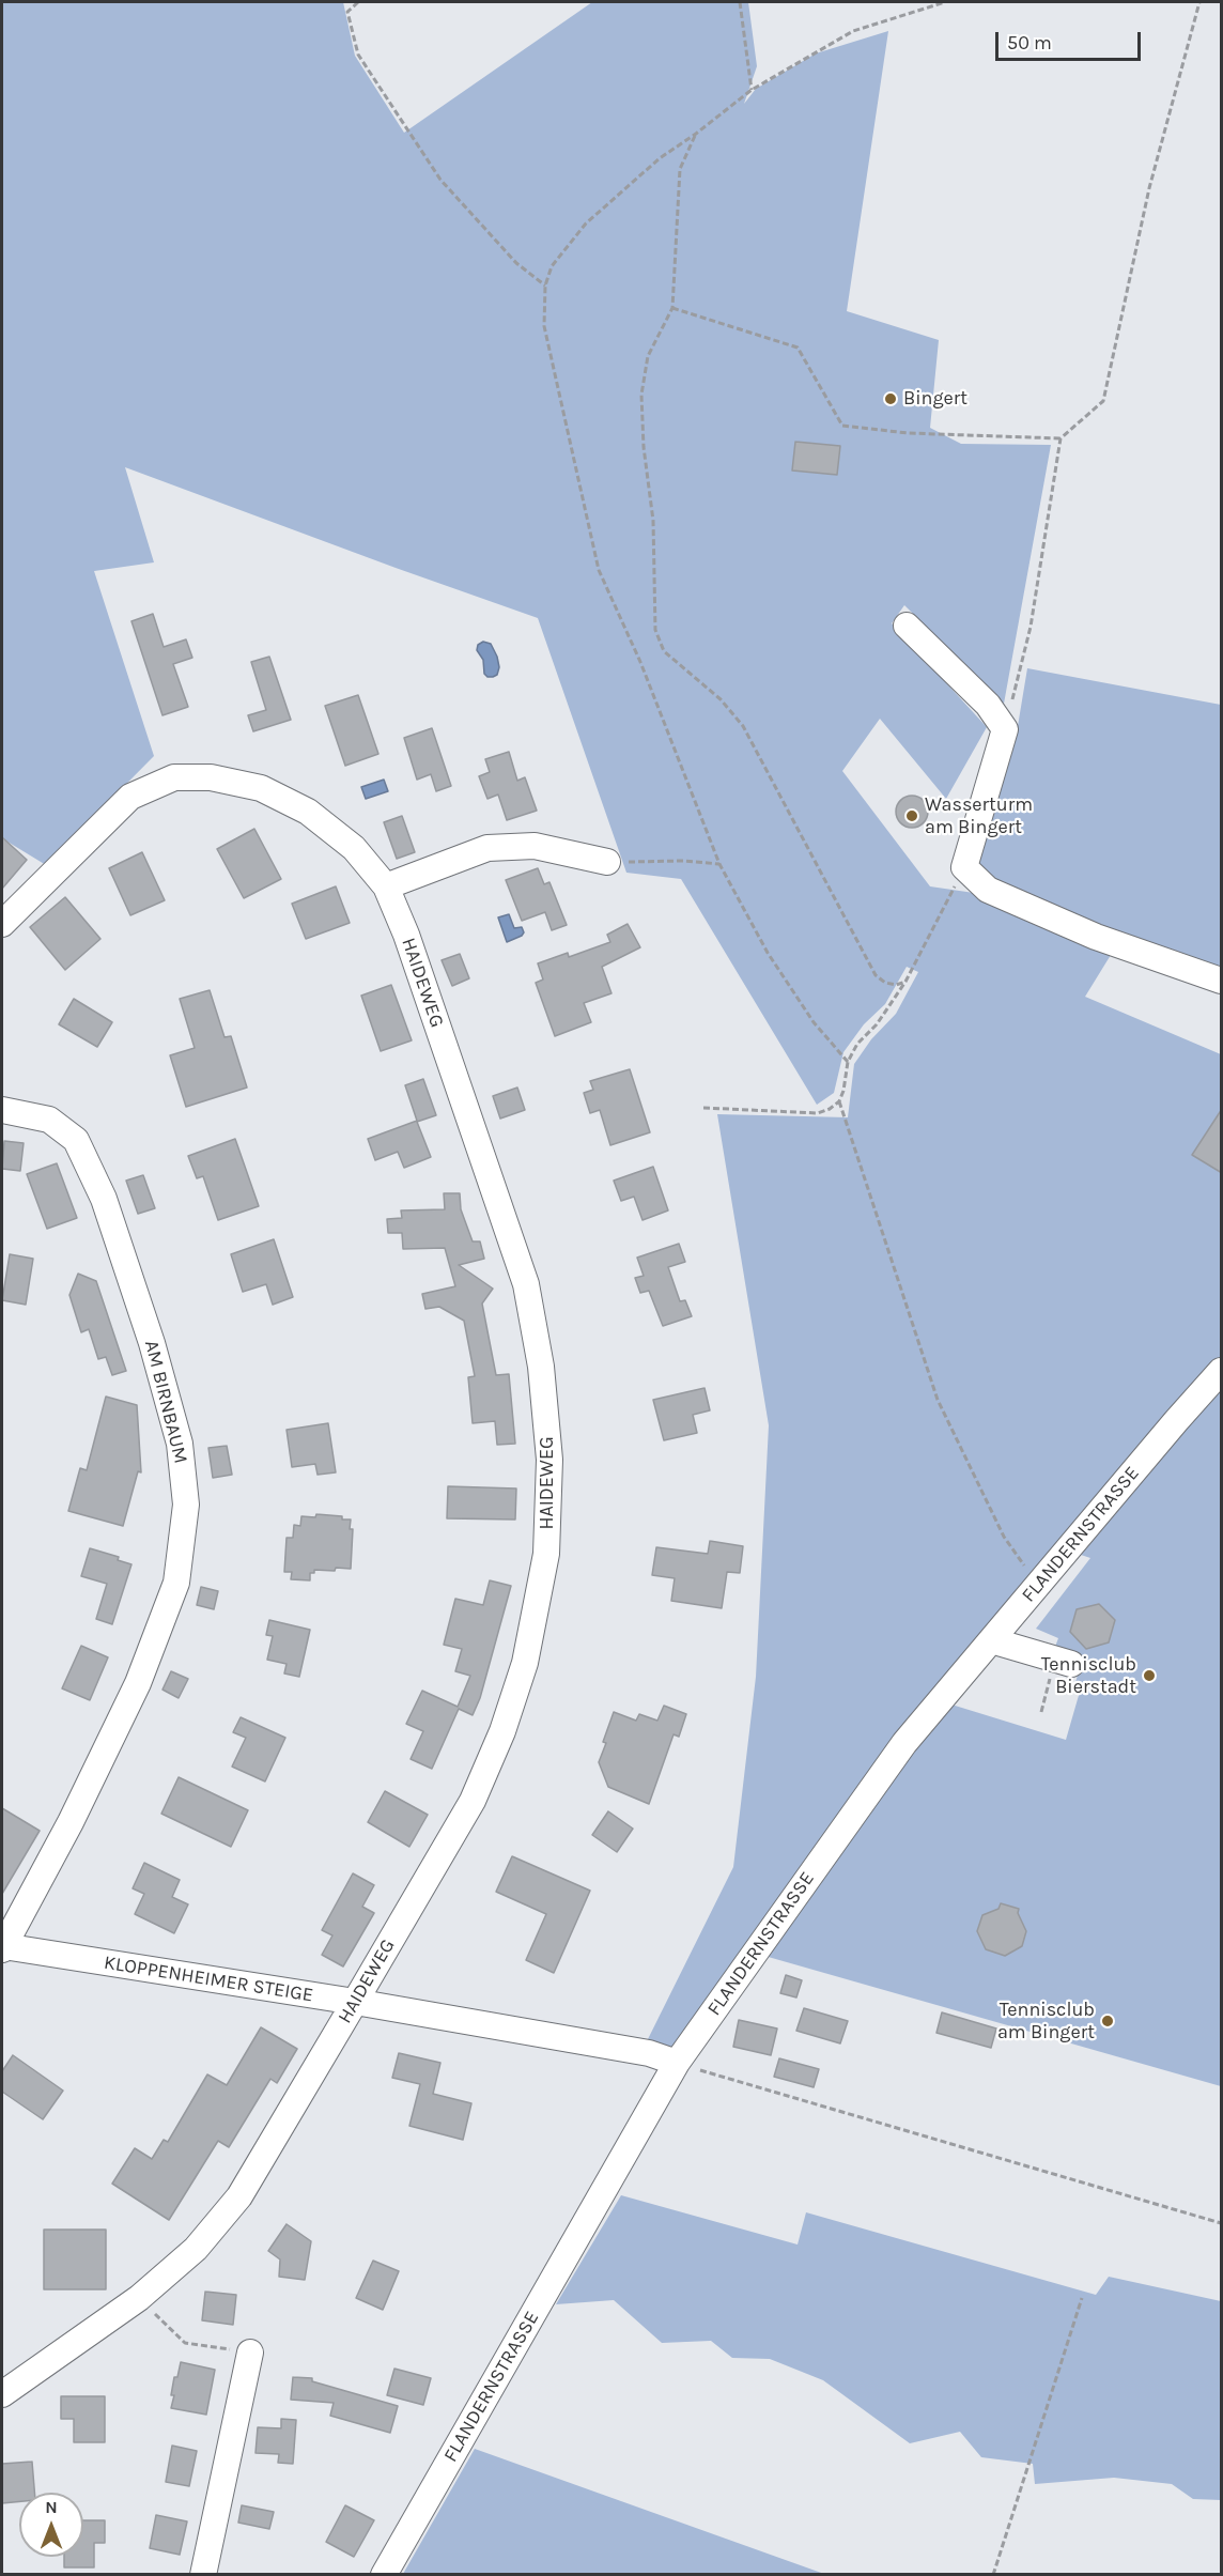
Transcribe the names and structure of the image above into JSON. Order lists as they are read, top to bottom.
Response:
{
  "streets": {
    "street": [
      "HAIDEWEG",
      "AM BIRNBAUM",
      "FLANDERNSTRASSE",
      "KLOPPENHEIMER STEIGE"
    ]
  },
  "crossings": [
    ["HAIDEWEG", "KLOPPENHEIMER STEIGE"],
    ["AM BIRNBAUM", "KLOPPENHEIMER STEIGE"],
    ["FLANDERNSTRASSE", "KLOPPENHEIMER STEIGE"]
  ],
  "places": [
    "Bingert",
    "Wasserturm am Bingert",
    "Tennisclub Bierstadt",
    "Tennisclub am Bingert"
  ],
  "scale_bar": "50 m",
  "north": "top"
}
